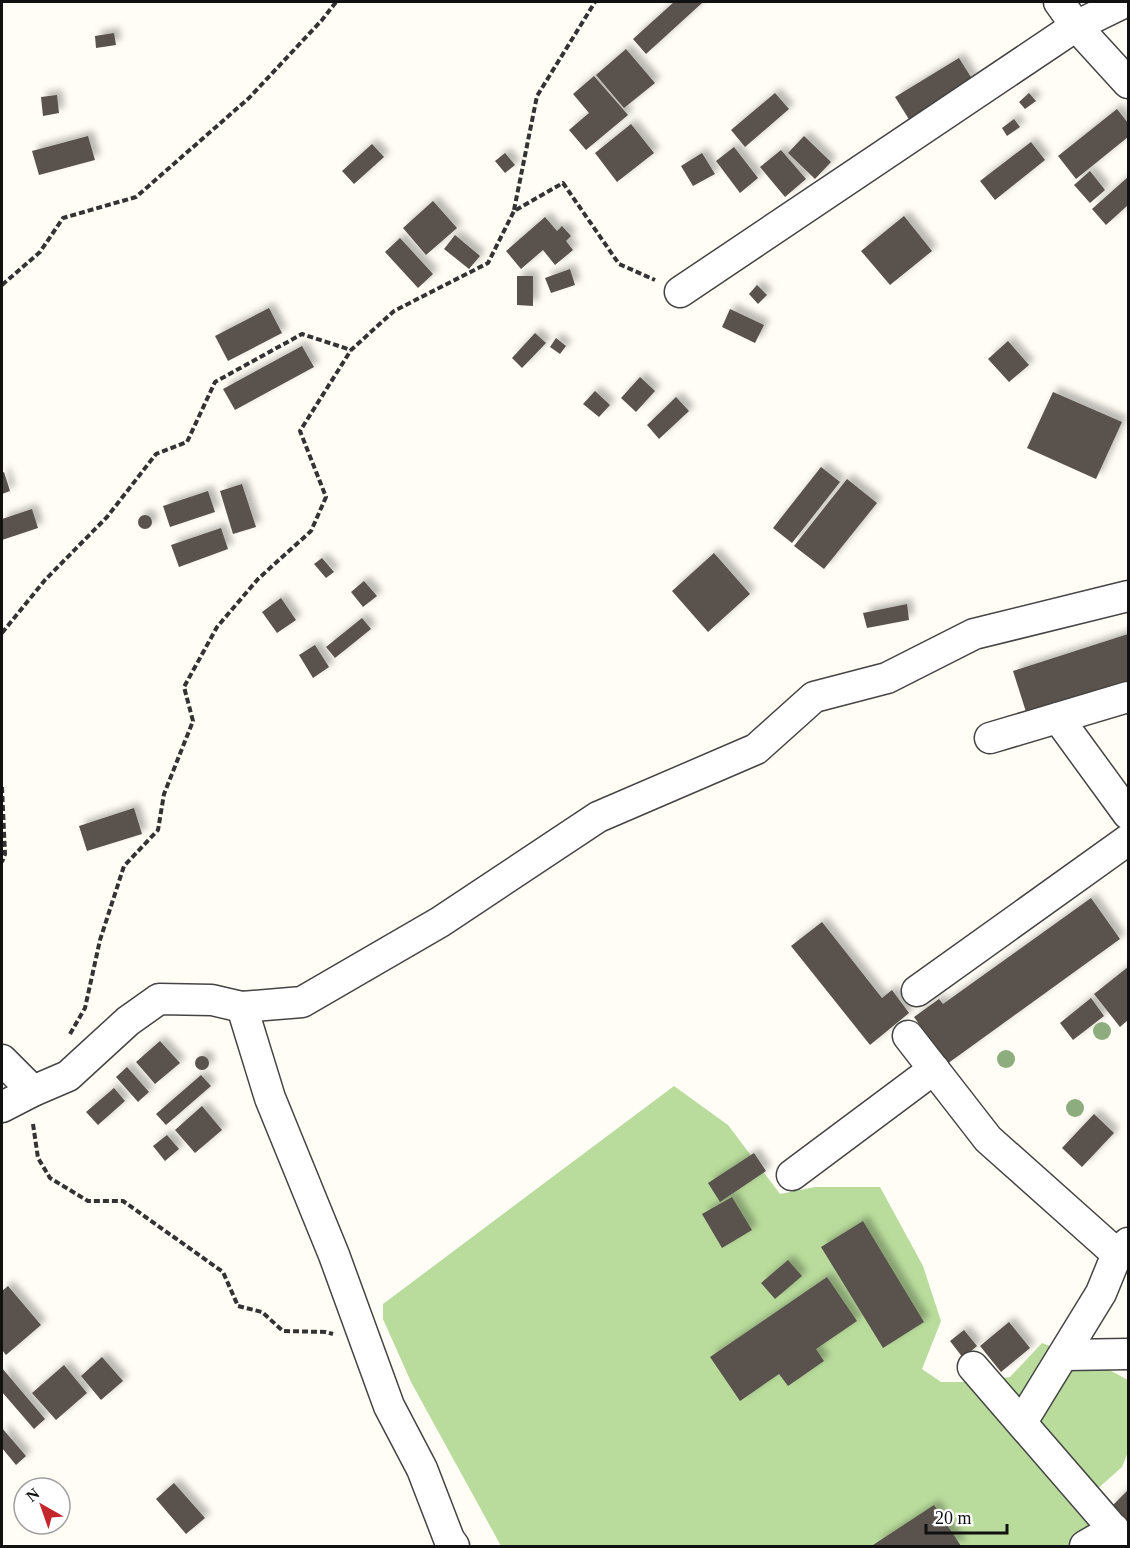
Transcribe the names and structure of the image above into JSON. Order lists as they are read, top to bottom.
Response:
{
  "scale_bar": "20 m",
  "north": "top left"
}
